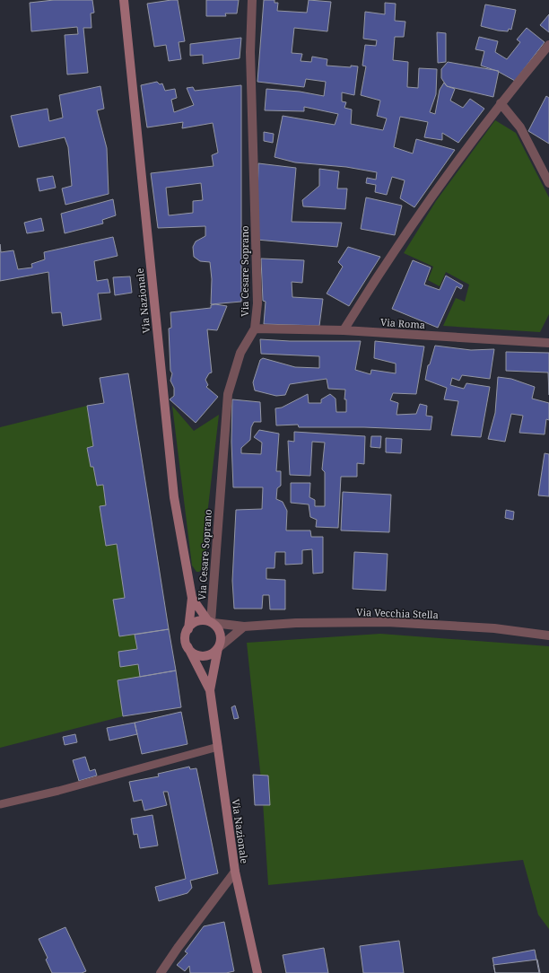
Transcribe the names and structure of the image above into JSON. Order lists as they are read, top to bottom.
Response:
{
  "streets": {
    "main road": ["Via Nazionale"],
    "street": ["Via Cesare Soprano", "Via Roma", "Via Vecchia Stella"]
  },
  "crossings": [
    ["Via Cesare Soprano", "Via Nazionale"],
    ["Via Cesare Soprano", "Via Roma"],
    ["Via Cesare Soprano", "Via Vecchia Stella"],
    ["Via Nazionale", "Via Vecchia Stella"]
  ]
}
